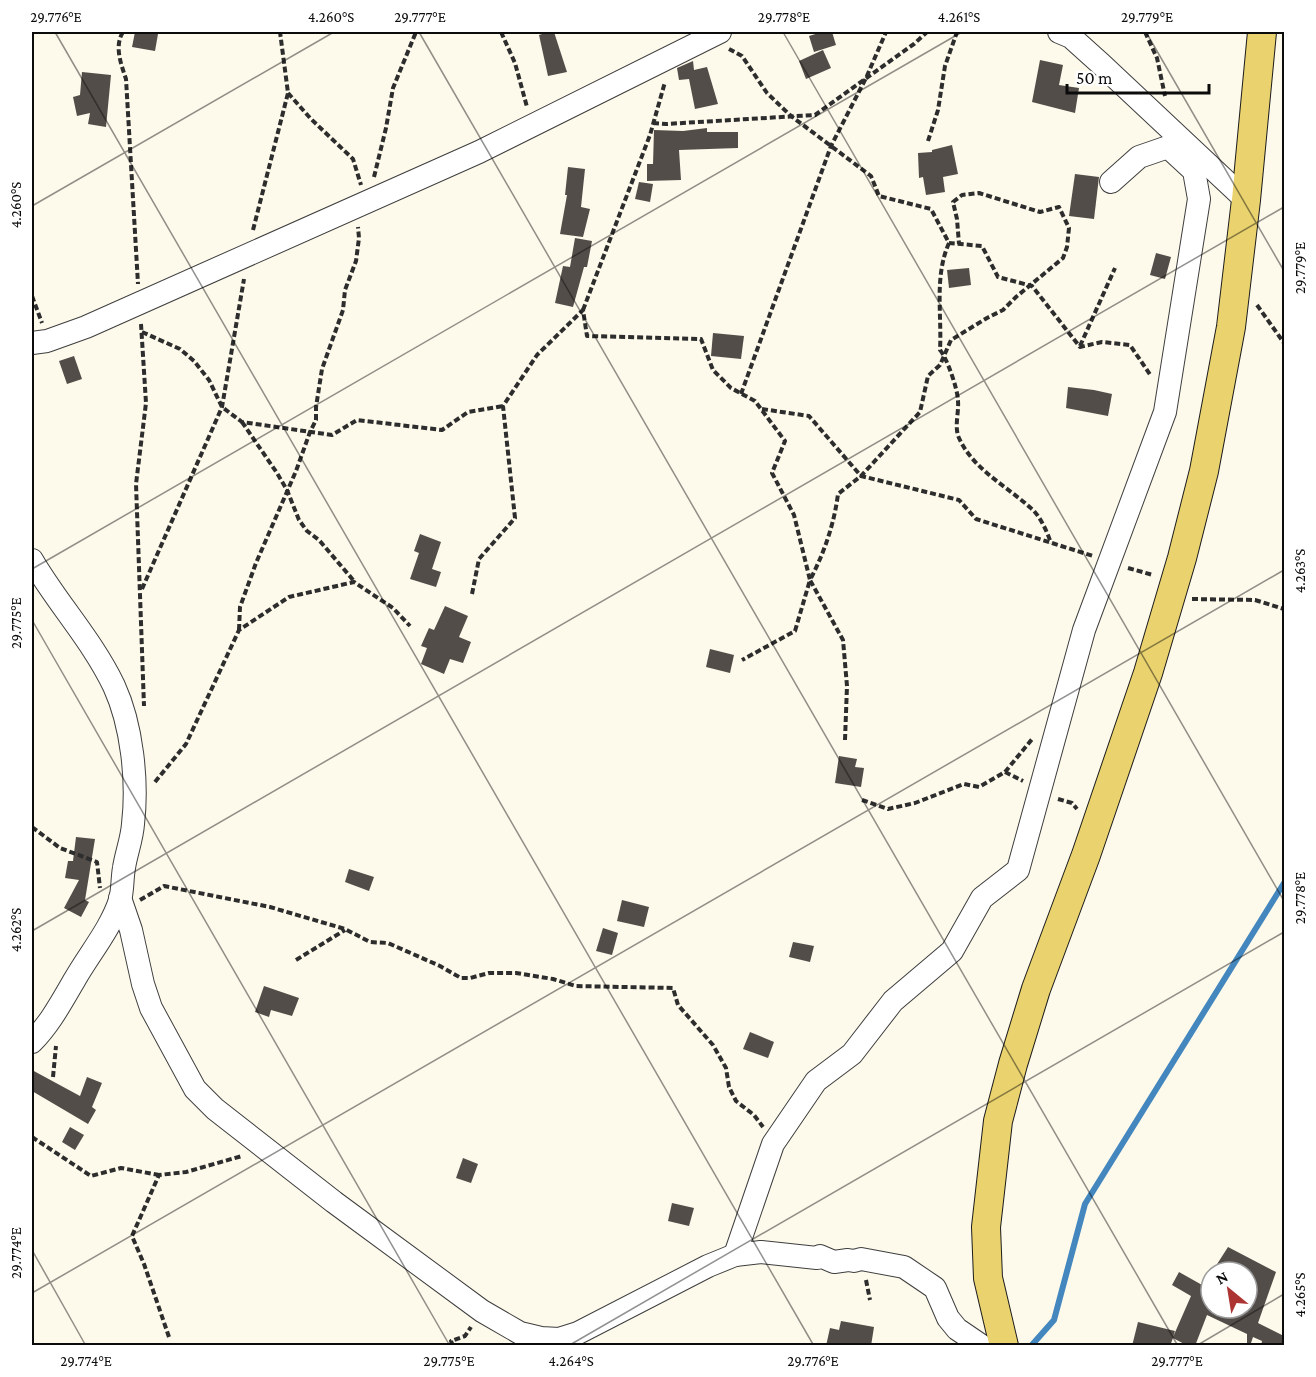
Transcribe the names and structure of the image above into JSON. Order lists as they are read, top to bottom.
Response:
{
  "scale_bar": "50 m",
  "north": "top left",
  "coordinates": [
    "29.776°E",
    "4.260°S",
    "29.777°E",
    "29.778°E",
    "4.261°S",
    "29.779°E",
    "4.263°S",
    "29.775°E",
    "4.262°S",
    "29.774°E",
    "4.265°S",
    "4.264°S"
  ]
}
